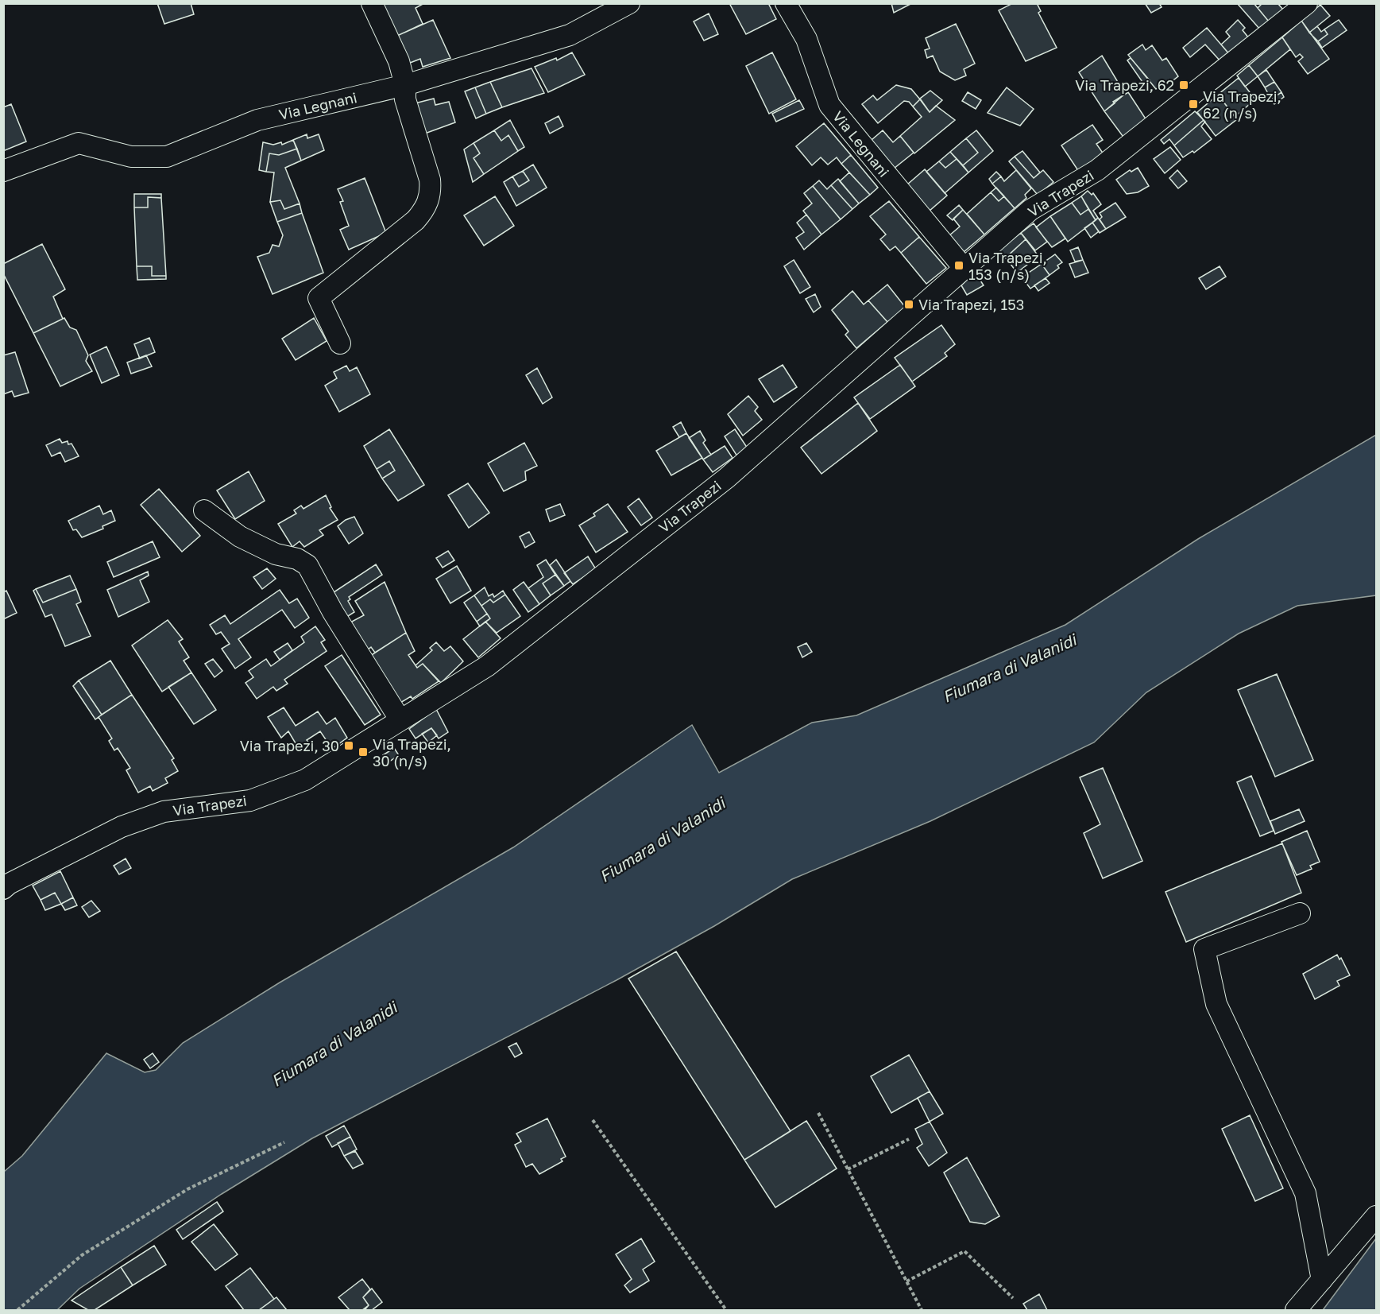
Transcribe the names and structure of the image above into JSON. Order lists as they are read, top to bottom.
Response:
{
  "streets": {
    "street": ["Via Legnani", "Via Trapezi"]
  },
  "crossings": [
    ["Via Legnani", "Via Trapezi"]
  ],
  "water": ["Fiumara di Valanidi"],
  "places": {
    "transit": [
      "Via Trapezi, 62",
      "Via Trapezi, 62 (n/s)",
      "Via Trapezi, 153 (n/s)",
      "Via Trapezi, 153",
      "Via Trapezi, 30",
      "Via Trapezi, 30 (n/s)"
    ]
  }
}
